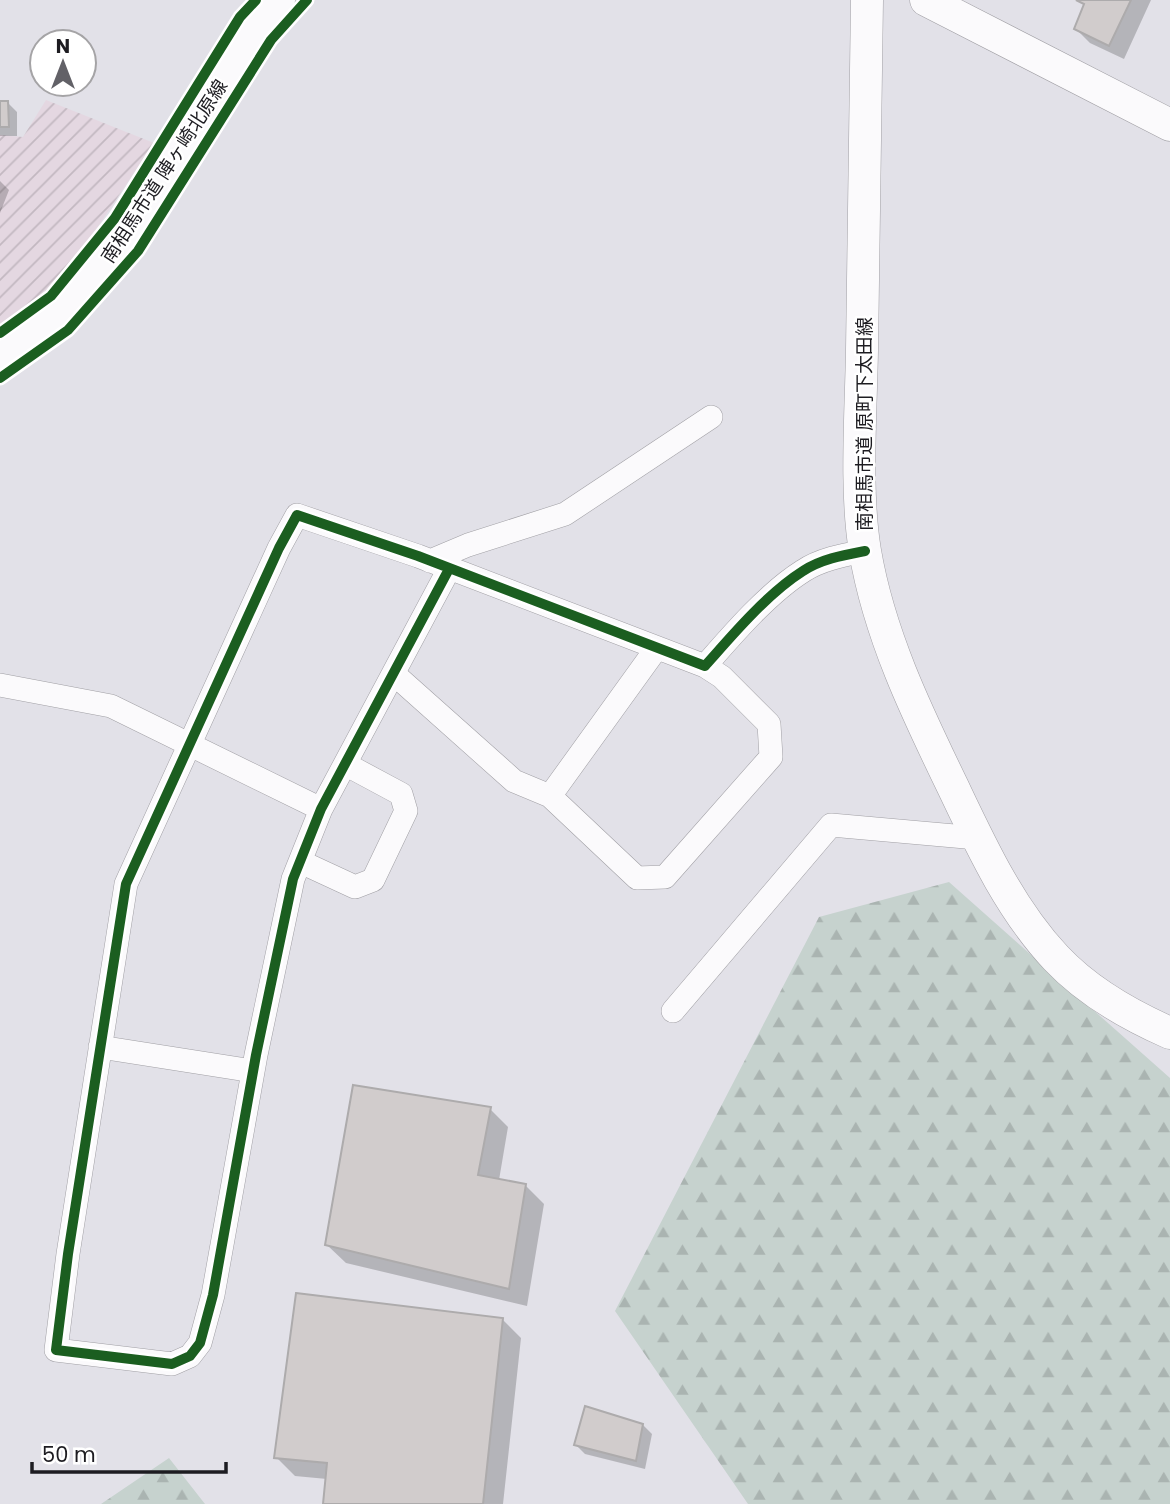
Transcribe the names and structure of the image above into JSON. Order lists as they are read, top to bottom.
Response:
{
  "streets": {
    "street": ["南相馬市道 陣ヶ崎北原線", "南相馬市道 原町下太田線"]
  },
  "scale_bar": "50 m",
  "north": "top"
}
